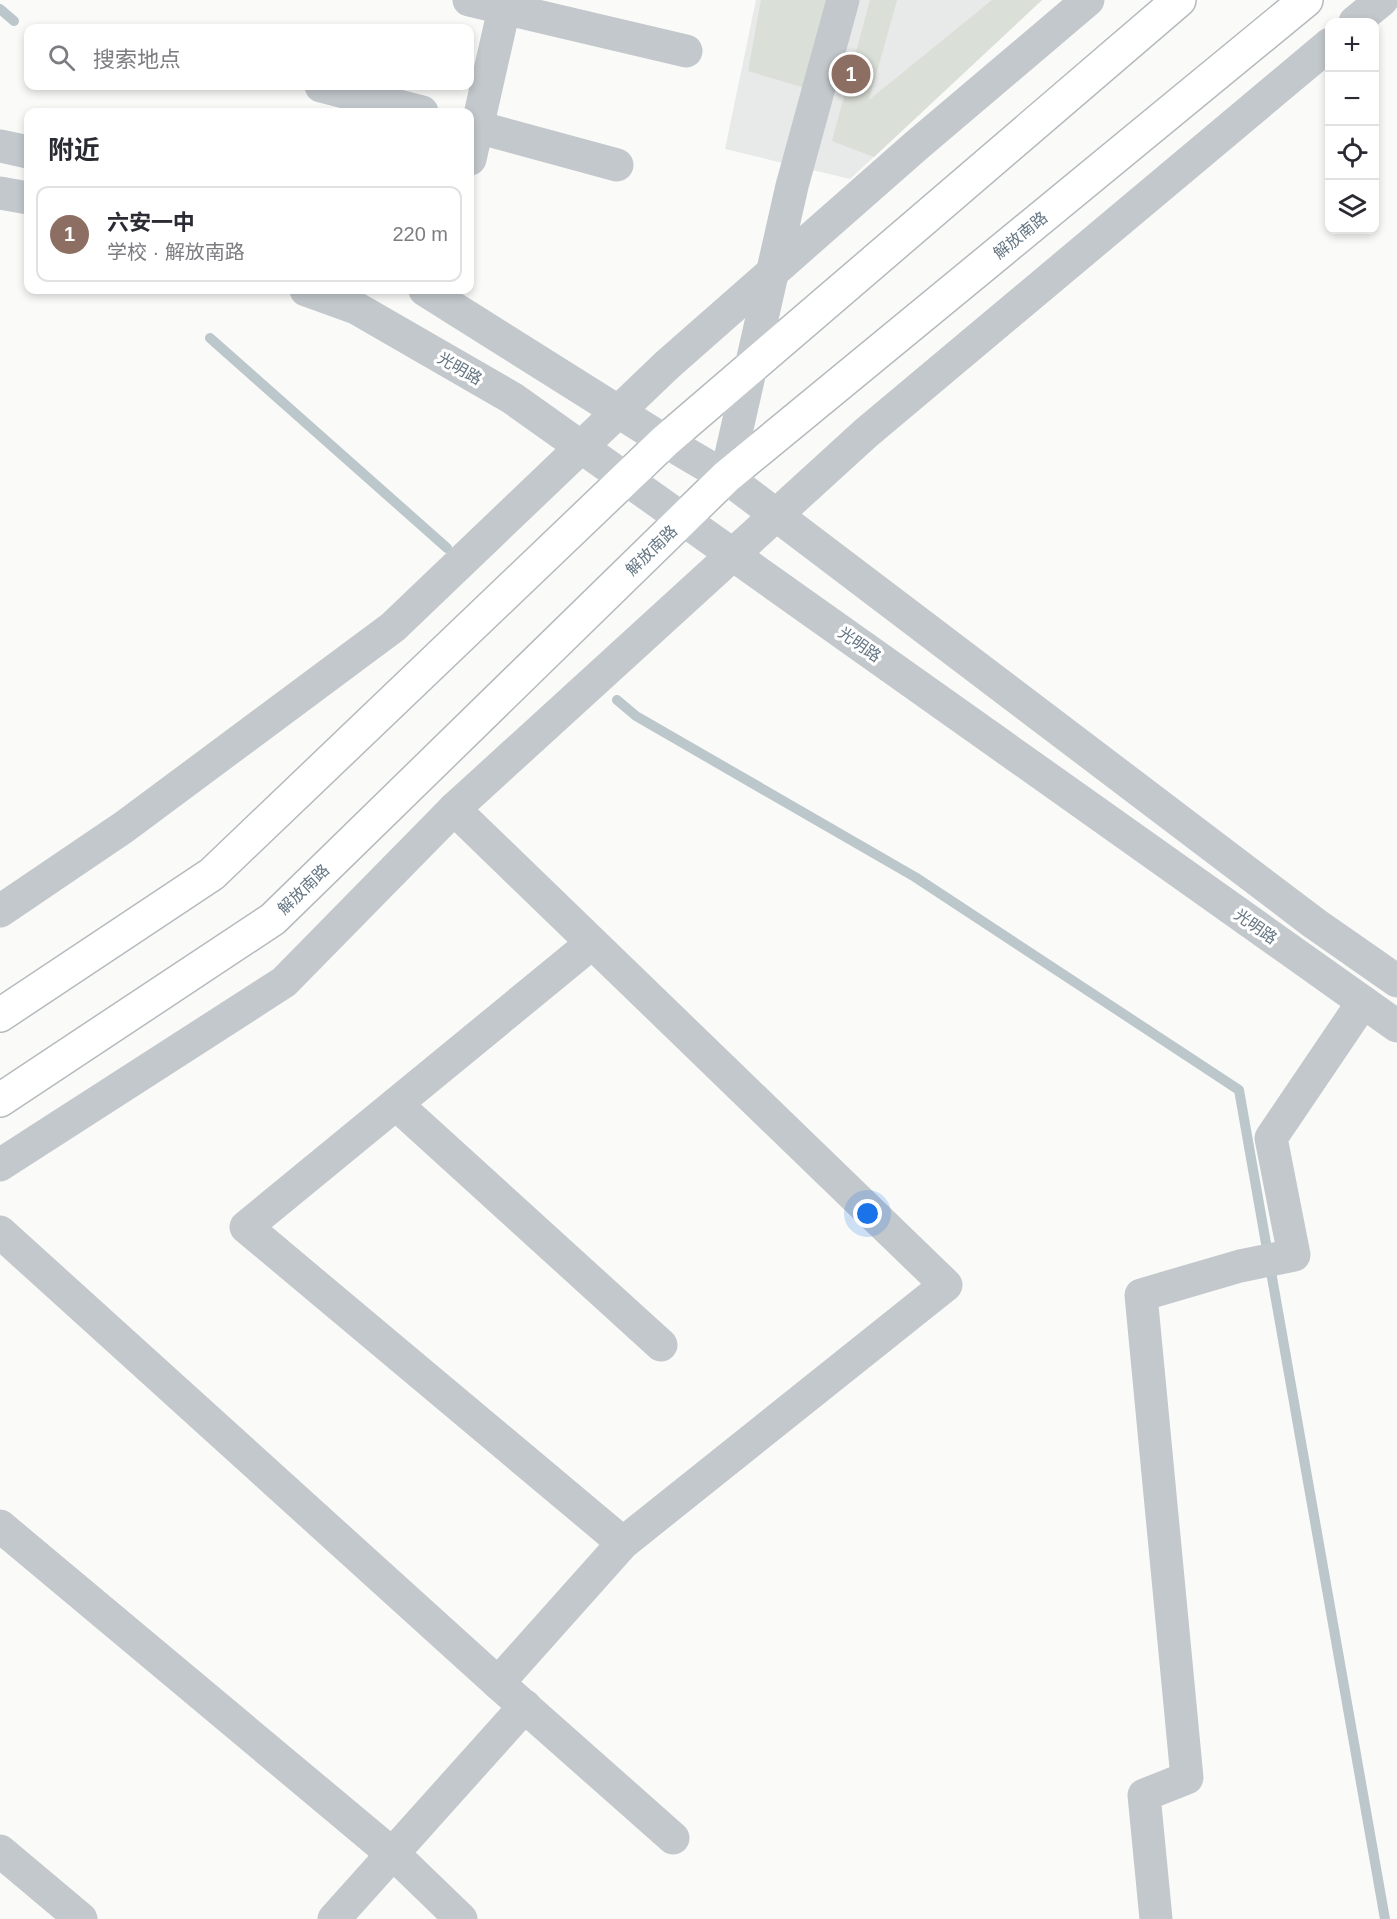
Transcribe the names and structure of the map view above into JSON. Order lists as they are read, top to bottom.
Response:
{
  "streets": {
    "main road": ["解放南路"],
    "street": ["光明路"]
  },
  "crossings": [
    ["解放南路", "光明路"]
  ],
  "page": {
    "map_buttons": ["+", "−"],
    "search": "搜索地点",
    "pins": "1",
    "heading": "附近",
    "list": [
      {
        "mark": "1",
        "name": "六安一中",
        "note": "学校 · 解放南路",
        "value": "220 m"
      }
    ]
  }
}
